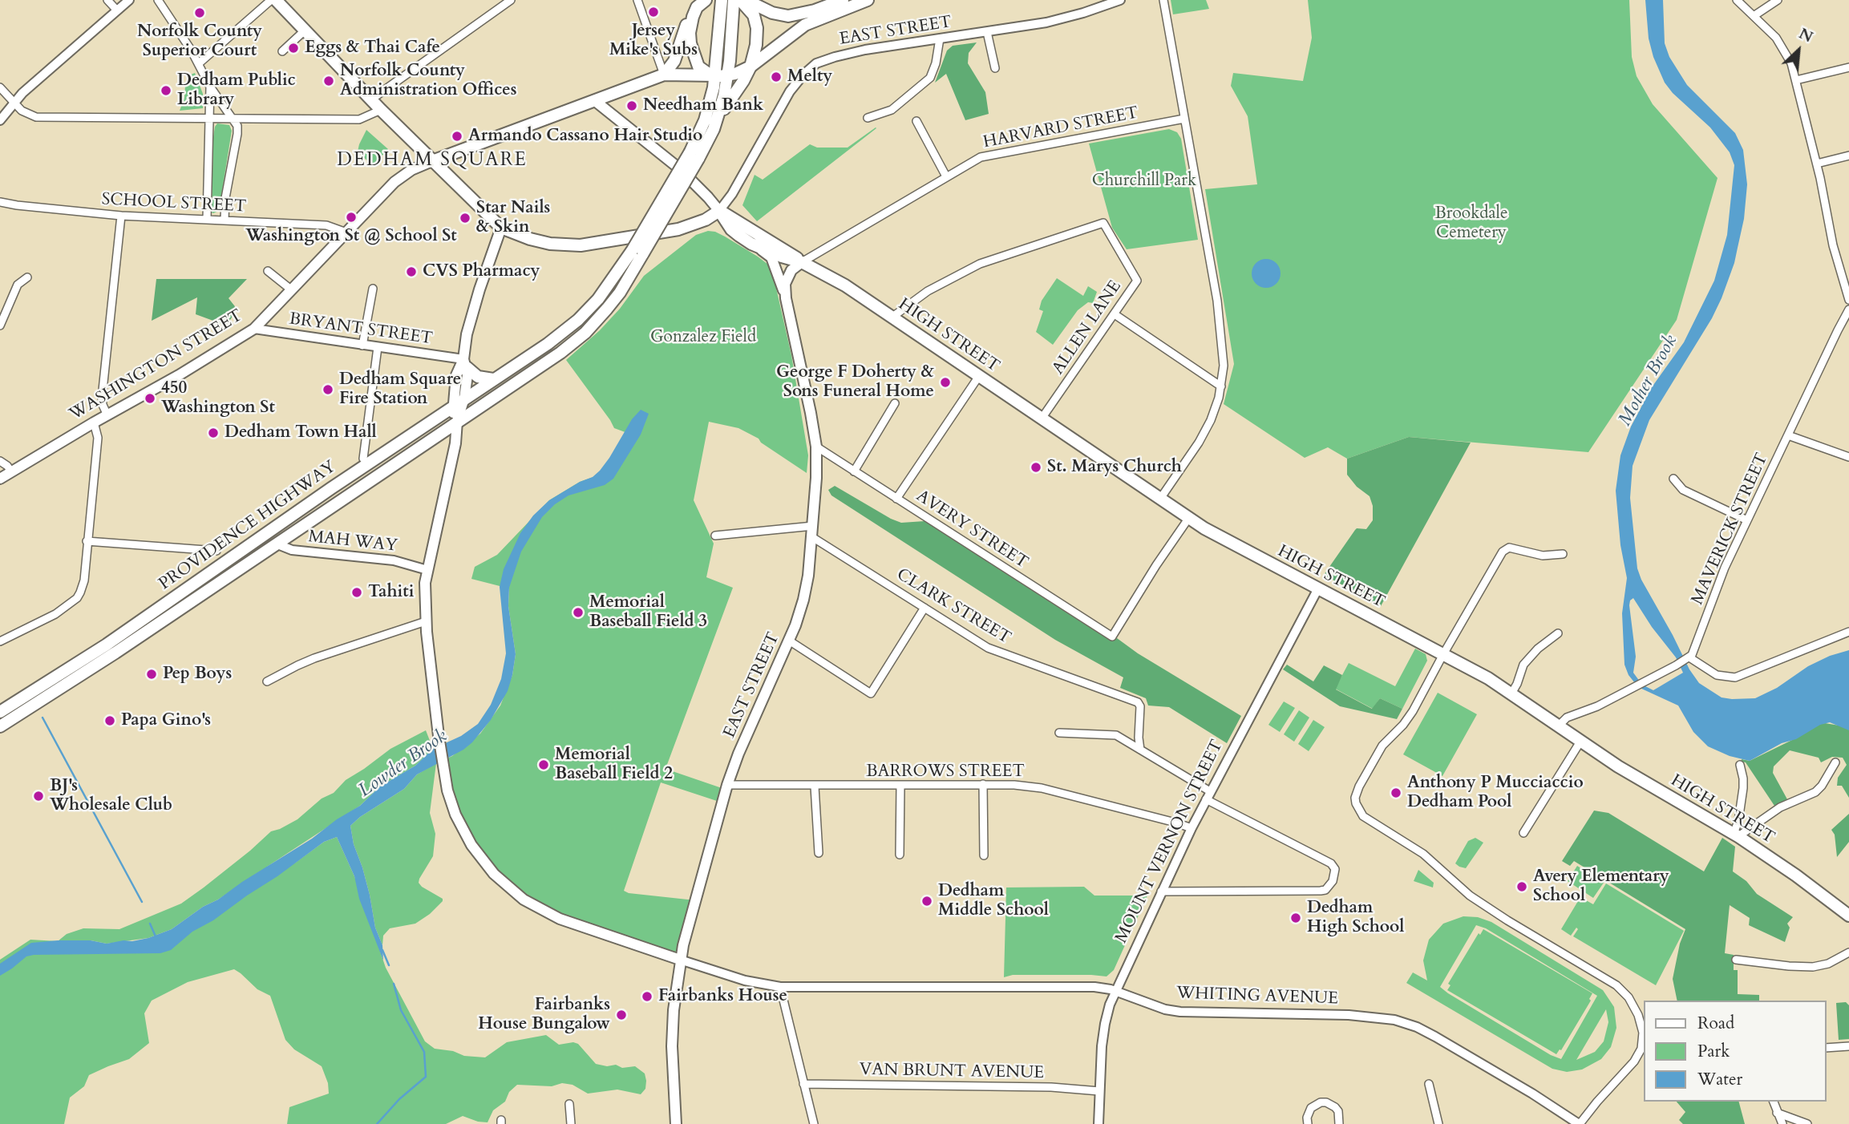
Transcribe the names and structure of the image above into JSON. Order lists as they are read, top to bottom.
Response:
{
  "streets": {
    "main road": [
      "EAST STREET",
      "HIGH STREET",
      "WASHINGTON STREET",
      "PROVIDENCE HIGHWAY"
    ],
    "street": [
      "HARVARD STREET",
      "SCHOOL STREET",
      "ALLEN LANE",
      "BRYANT STREET",
      "MAVERICK STREET",
      "AVERY STREET",
      "MAH WAY",
      "CLARK STREET",
      "BARROWS STREET",
      "MOUNT VERNON STREET",
      "WHITING AVENUE",
      "VAN BRUNT AVENUE"
    ]
  },
  "crossings": [
    ["EAST STREET", "HARVARD STREET"],
    ["EAST STREET", "HIGH STREET"],
    ["EAST STREET", "AVERY STREET"],
    ["EAST STREET", "CLARK STREET"],
    ["EAST STREET", "BARROWS STREET"],
    ["EAST STREET", "WHITING AVENUE"],
    ["HARVARD STREET", "HIGH STREET"],
    ["SCHOOL STREET", "WASHINGTON STREET"],
    ["ALLEN LANE", "HIGH STREET"],
    ["BRYANT STREET", "WASHINGTON STREET"],
    ["HIGH STREET", "AVERY STREET"],
    ["HIGH STREET", "MOUNT VERNON STREET"],
    ["WASHINGTON STREET", "PROVIDENCE HIGHWAY"],
    ["PROVIDENCE HIGHWAY", "MAH WAY"],
    ["BARROWS STREET", "MOUNT VERNON STREET"],
    ["MOUNT VERNON STREET", "WHITING AVENUE"],
    ["MOUNT VERNON STREET", "VAN BRUNT AVENUE"]
  ],
  "districts": ["DEDHAM SQUARE"],
  "water": ["Mother Brook", "Lowder Brook"],
  "parks": ["Churchill Park", "Brookdale Cemetery", "Gonzalez Field"],
  "places": [
    "Jersey Mike's Subs",
    "Norfolk County Superior Court",
    "Eggs & Thai Cafe",
    "Melty",
    "Norfolk County Administration Offices",
    "Dedham Public Library",
    "Needham Bank",
    "Armando Cassano Hair Studio",
    "Washington St @ School St",
    "Star Nails & Skin",
    "CVS Pharmacy",
    "George F Doherty & Sons Funeral Home",
    "Dedham Square Fire Station",
    "450 Washington St",
    "Dedham Town Hall",
    "St. Marys Church",
    "Tahiti",
    "Memorial Baseball Field 3",
    "Pep Boys",
    "Papa Gino's",
    "Memorial Baseball Field 2",
    "Anthony P Mucciaccio Dedham Pool",
    "BJ's Wholesale Club",
    "Avery Elementary School",
    "Dedham Middle School",
    "Dedham High School",
    "Fairbanks House",
    "Fairbanks House Bungalow"
  ],
  "legend": ["Road", "Park", "Water"],
  "north": "top right"
}
